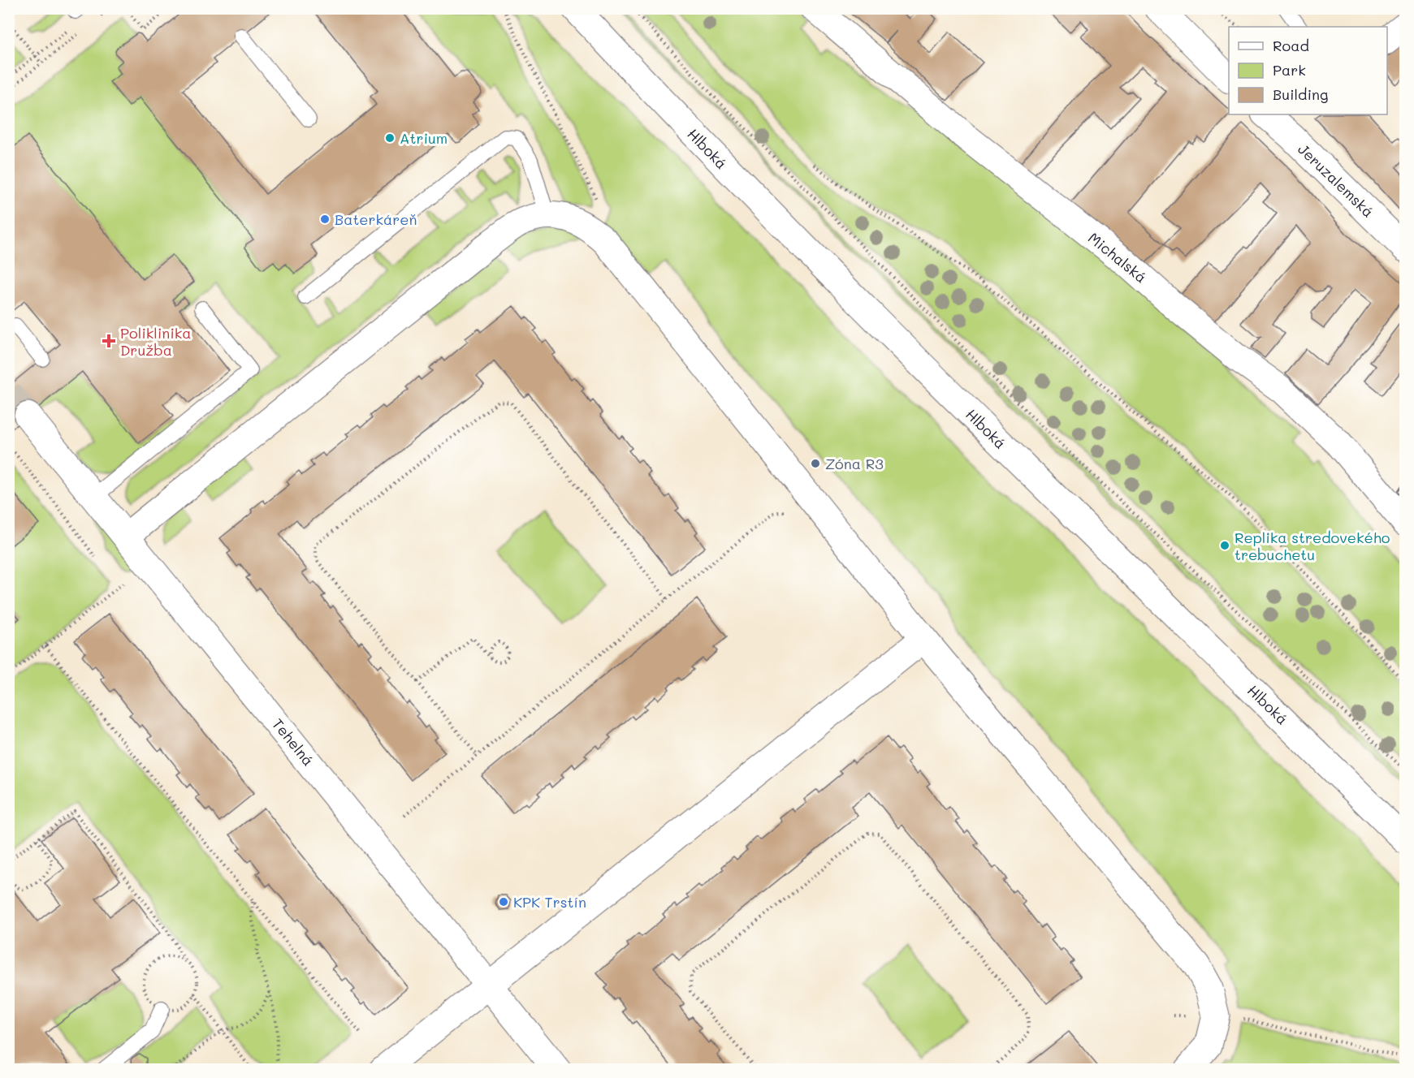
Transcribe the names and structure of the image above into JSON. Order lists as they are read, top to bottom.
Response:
{
  "streets": {
    "street": [
      "Hlboká",
      "Jeruzalemská",
      "Michalská",
      "Tehelná"
    ]
  },
  "places": {
    "other": [
      "Atrium",
      "Baterkáreň",
      "Zóna R3",
      "Replika stredovekého trebuchetu",
      "KPK Trstín"
    ],
    "health": ["Poliklinika Družba"]
  },
  "legend": ["Road", "Park", "Building"]
}
